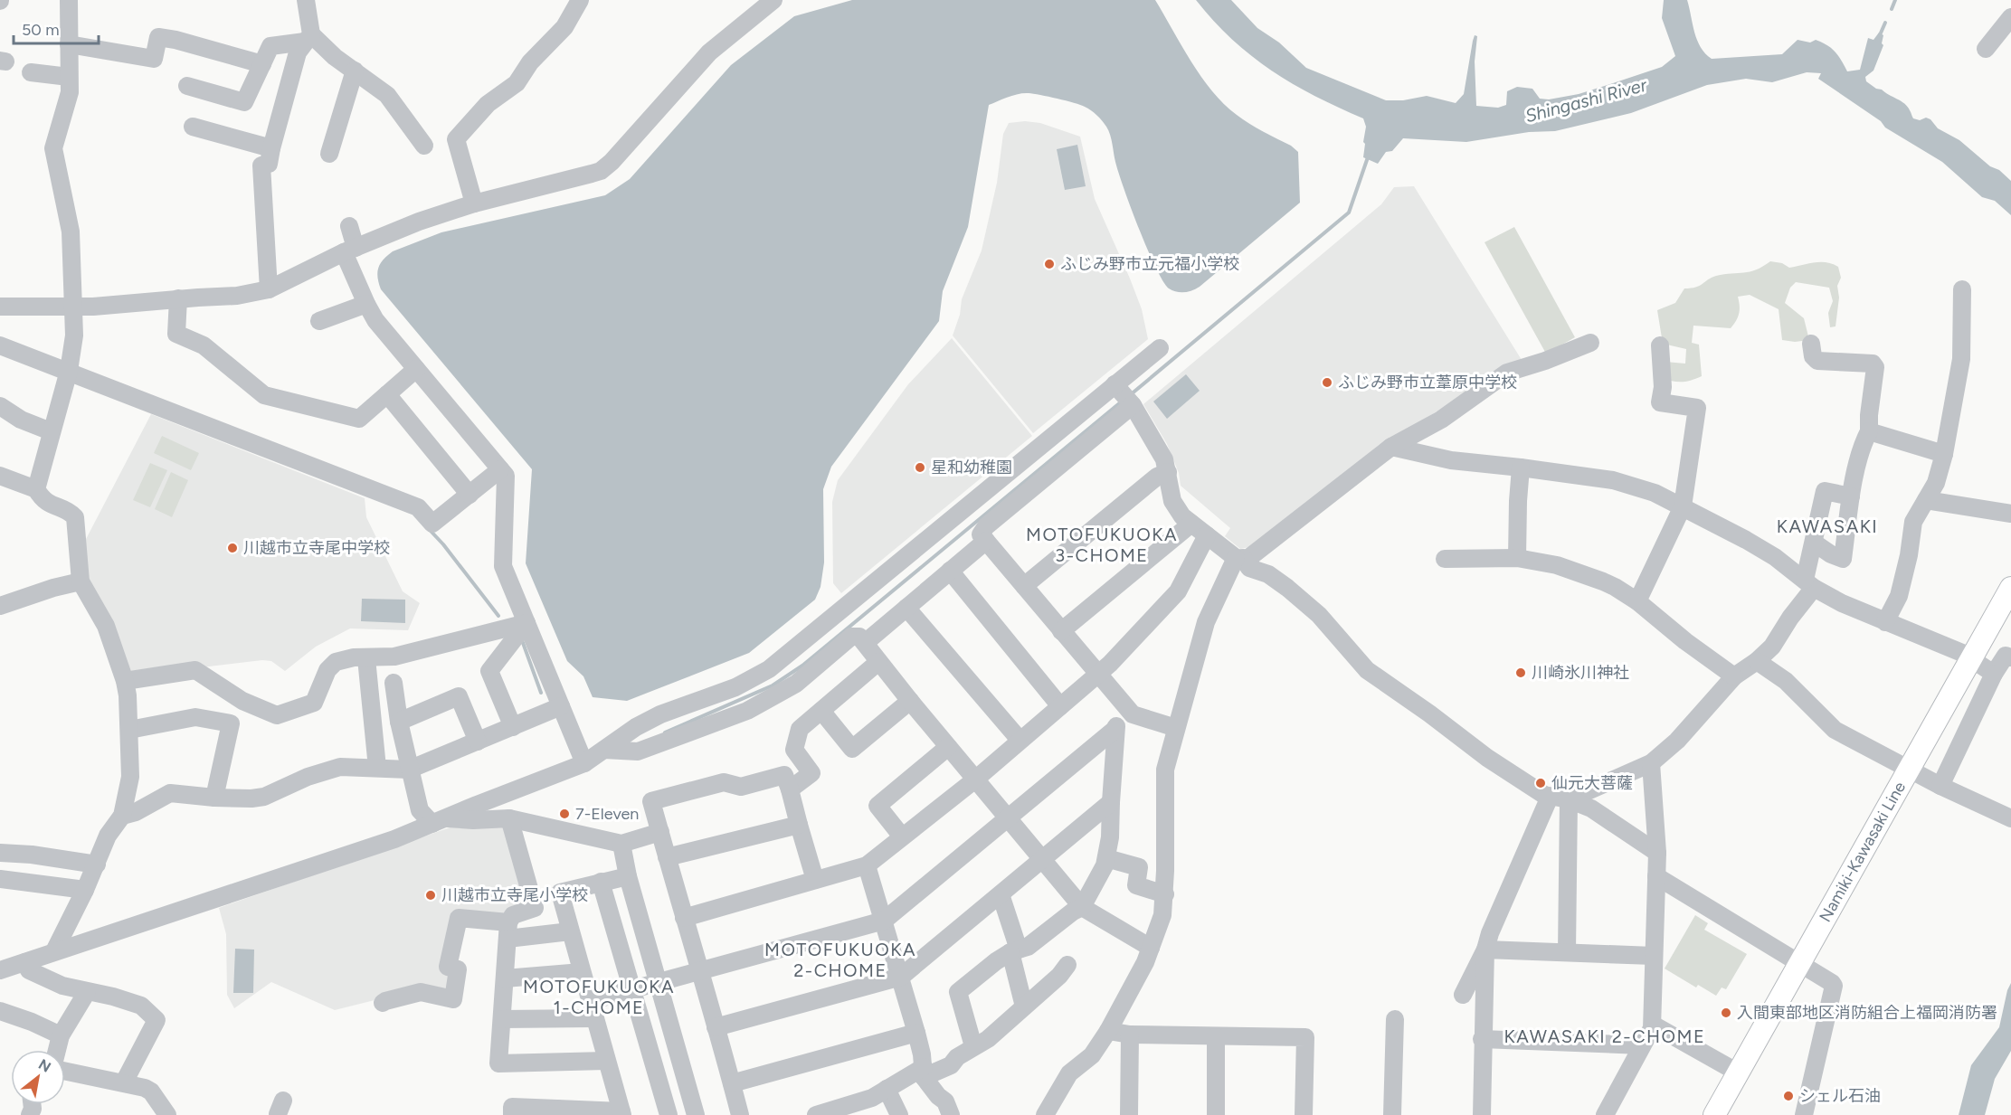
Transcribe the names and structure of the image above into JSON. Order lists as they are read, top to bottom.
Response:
{
  "streets": {
    "main road": ["Namiki-Kawasaki Line"]
  },
  "districts": [
    "KAWASAKI",
    "MOTOFUKUOKA 3-CHOME",
    "MOTOFUKUOKA 2-CHOME",
    "MOTOFUKUOKA 1-CHOME",
    "KAWASAKI 2-CHOME"
  ],
  "water": ["Shingashi River"],
  "places": [
    "ふじみ野市立元福小学校",
    "ふじみ野市立葦原中学校",
    "星和幼稚園",
    "川越市立寺尾中学校",
    "川崎氷川神社",
    "仙元大菩薩",
    "7-Eleven",
    "川越市立寺尾小学校",
    "入間東部地区消防組合上福岡消防署",
    "シェル石油"
  ],
  "scale_bar": "50 m",
  "north": "top right"
}
